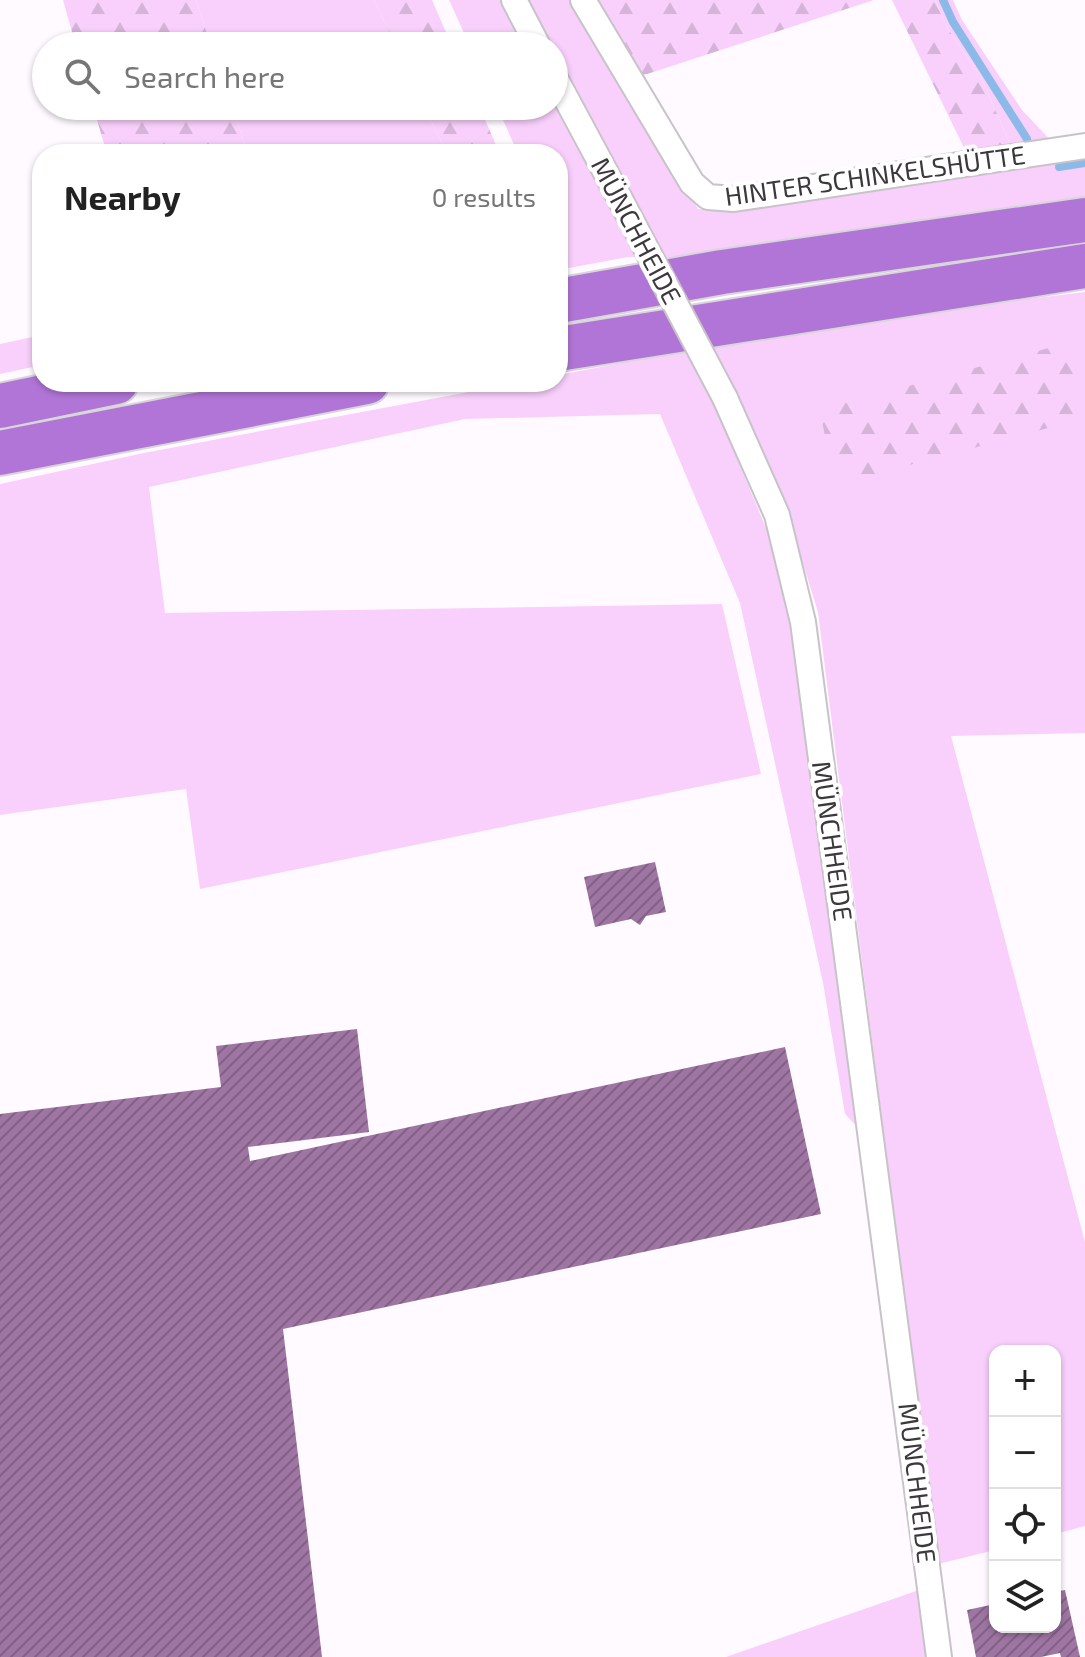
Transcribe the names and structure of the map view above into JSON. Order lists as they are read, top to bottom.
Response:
{
  "streets": {
    "street": ["HINTER SCHINKELSHÜTTE", "MÜNCHHEIDE"]
  },
  "page": {
    "search": "Search here",
    "heading": ["Nearby", "0 results"],
    "map_buttons": ["+", "−"]
  }
}
